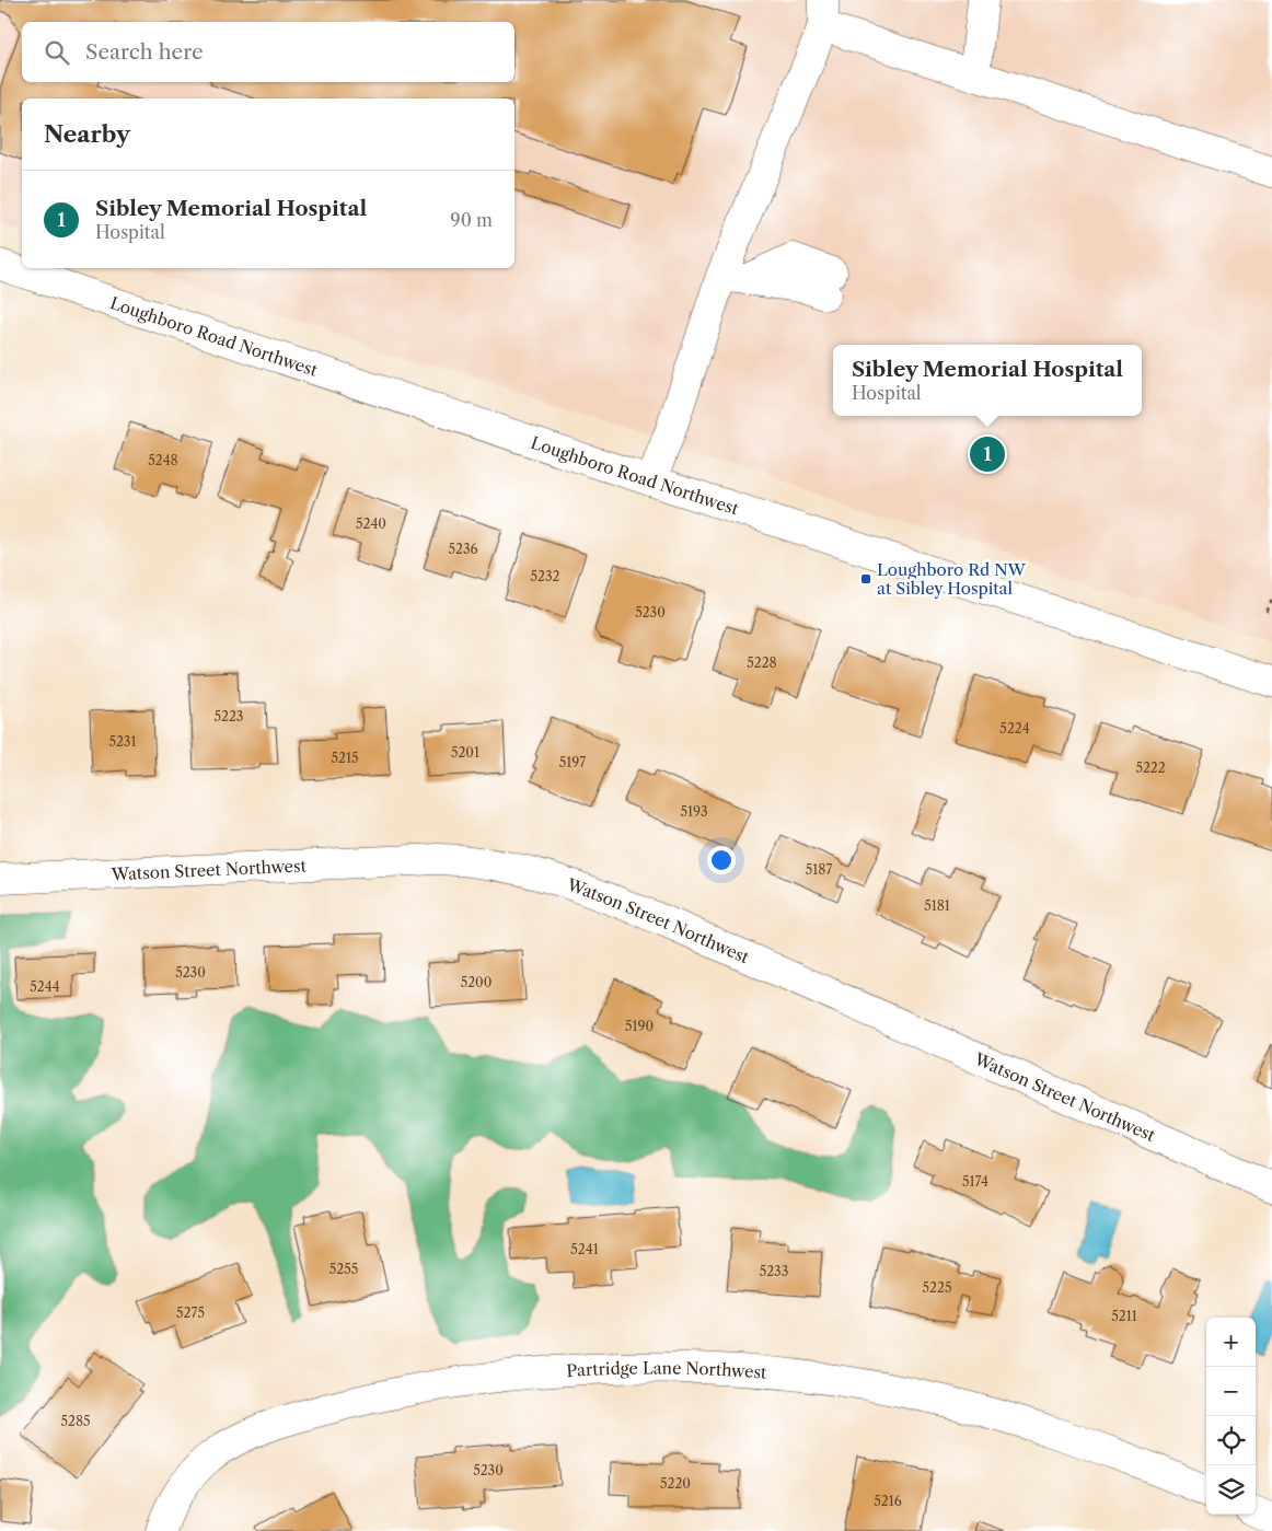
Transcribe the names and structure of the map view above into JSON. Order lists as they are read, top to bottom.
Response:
{
  "streets": {
    "street": ["Loughboro Road Northwest", "Watson Street Northwest", "Partridge Lane Northwest"]
  },
  "places": {
    "transit": ["Loughboro Rd NW at Sibley Hospital"]
  },
  "house_numbers": [
    "5248",
    "5240",
    "5236",
    "5232",
    "5230",
    "5228",
    "5223",
    "5224",
    "5231",
    "5201",
    "5215",
    "5197",
    "5222",
    "5193",
    "5187",
    "5181",
    "5230",
    "5200",
    "5244",
    "5190",
    "5174",
    "5241",
    "5255",
    "5233",
    "5225",
    "5275",
    "5211",
    "5285",
    "5230",
    "5220",
    "5216"
  ],
  "page": {
    "search": "Search here",
    "heading": "Nearby",
    "list": [
      {
        "mark": "1",
        "name": "Sibley Memorial Hospital",
        "note": "Hospital",
        "value": "90 m"
      }
    ],
    "popup": ["Sibley Memorial Hospital", "Hospital"],
    "pins": "1",
    "map_buttons": ["+", "−"]
  }
}
